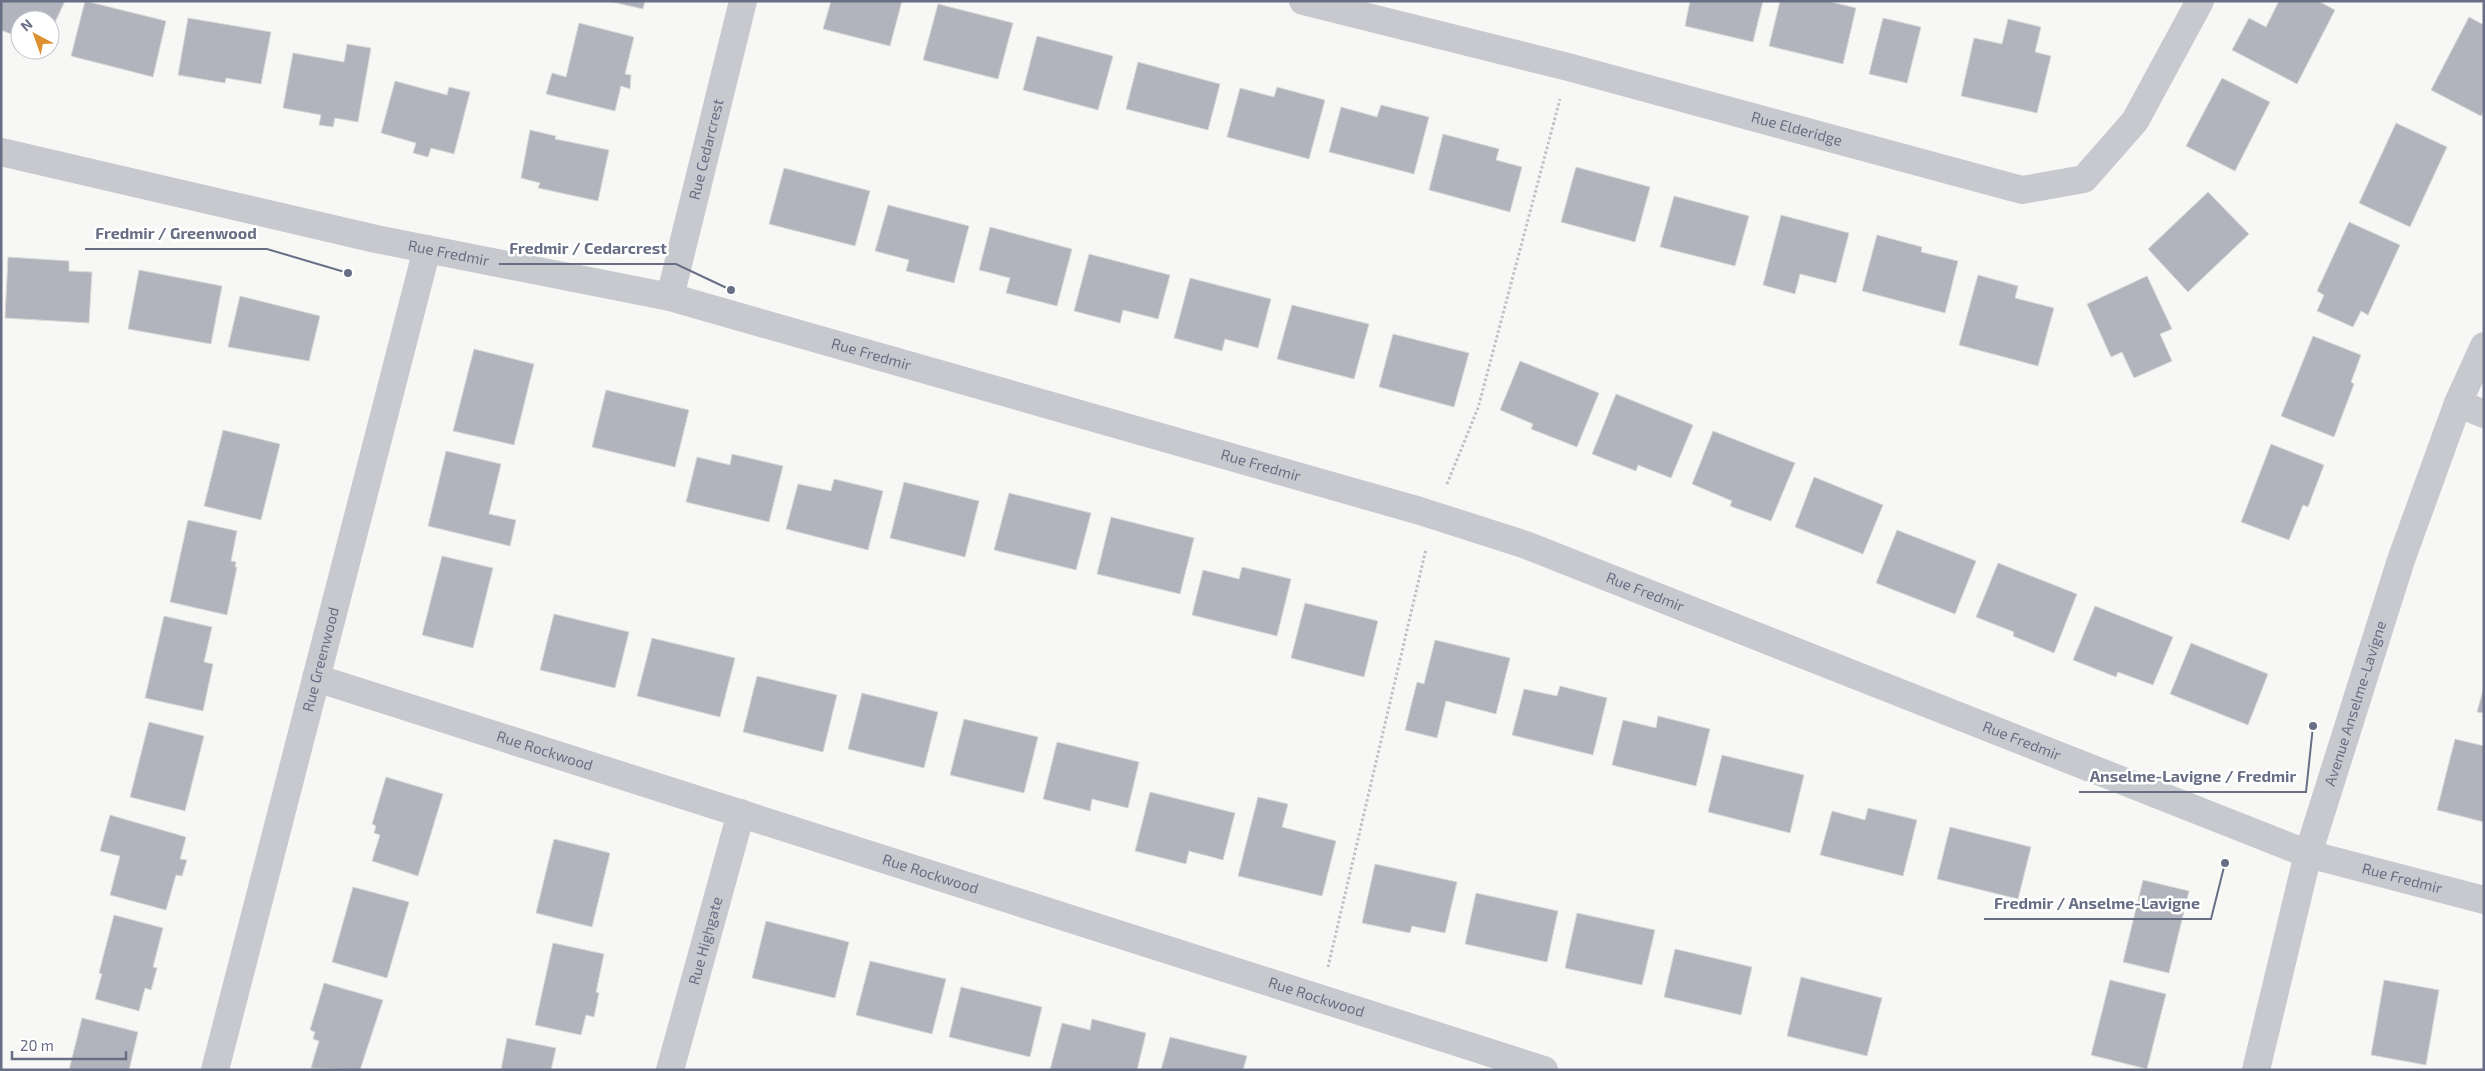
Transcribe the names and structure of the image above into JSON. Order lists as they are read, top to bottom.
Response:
{
  "streets": {
    "street": [
      "Rue Elderidge",
      "Rue Cedarcrest",
      "Rue Fredmir",
      "Rue Greenwood",
      "Avenue Anselme-Lavigne",
      "Rue Rockwood",
      "Rue Highgate"
    ]
  },
  "crossings": [
    ["Rue Cedarcrest", "Rue Fredmir"],
    ["Rue Fredmir", "Rue Greenwood"],
    ["Rue Fredmir", "Avenue Anselme-Lavigne"],
    ["Rue Greenwood", "Rue Rockwood"],
    ["Rue Rockwood", "Rue Highgate"]
  ],
  "places": [
    "Fredmir / Greenwood",
    "Fredmir / Cedarcrest",
    "Anselme-Lavigne / Fredmir",
    "Fredmir / Anselme-Lavigne"
  ],
  "scale_bar": "20 m",
  "north": "top left"
}
